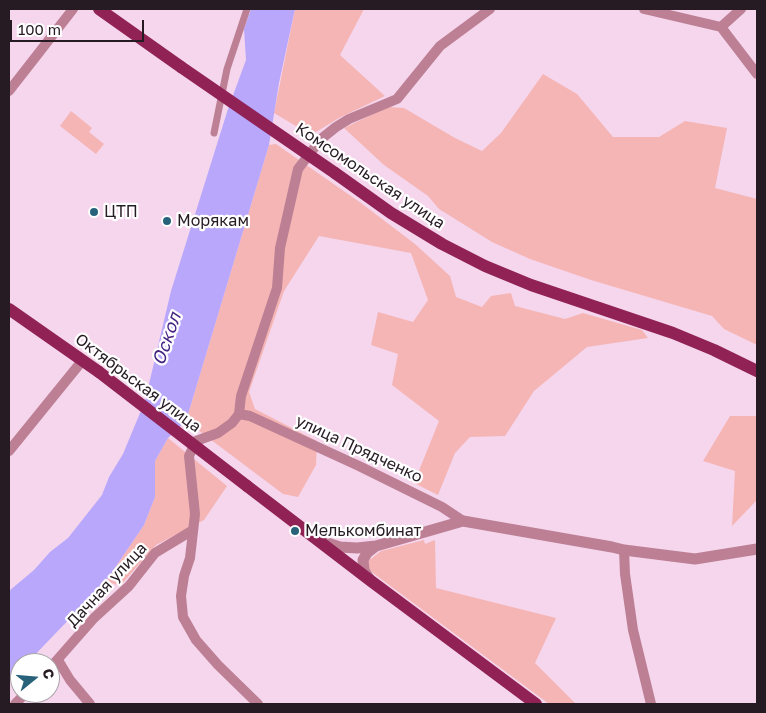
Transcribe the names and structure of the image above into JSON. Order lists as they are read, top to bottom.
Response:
{
  "streets": {
    "main road": ["Комсомольская улица", "Октябрьская улица", "улица Прядченко"],
    "street": ["Дачная улица"]
  },
  "crossings": [
    ["Октябрьская улица", "улица Прядченко"]
  ],
  "water": ["Оскол"],
  "places": ["ЦТП", "Морякам", "Мелькомбинат"],
  "scale_bar": "100 m",
  "north": "right"
}
